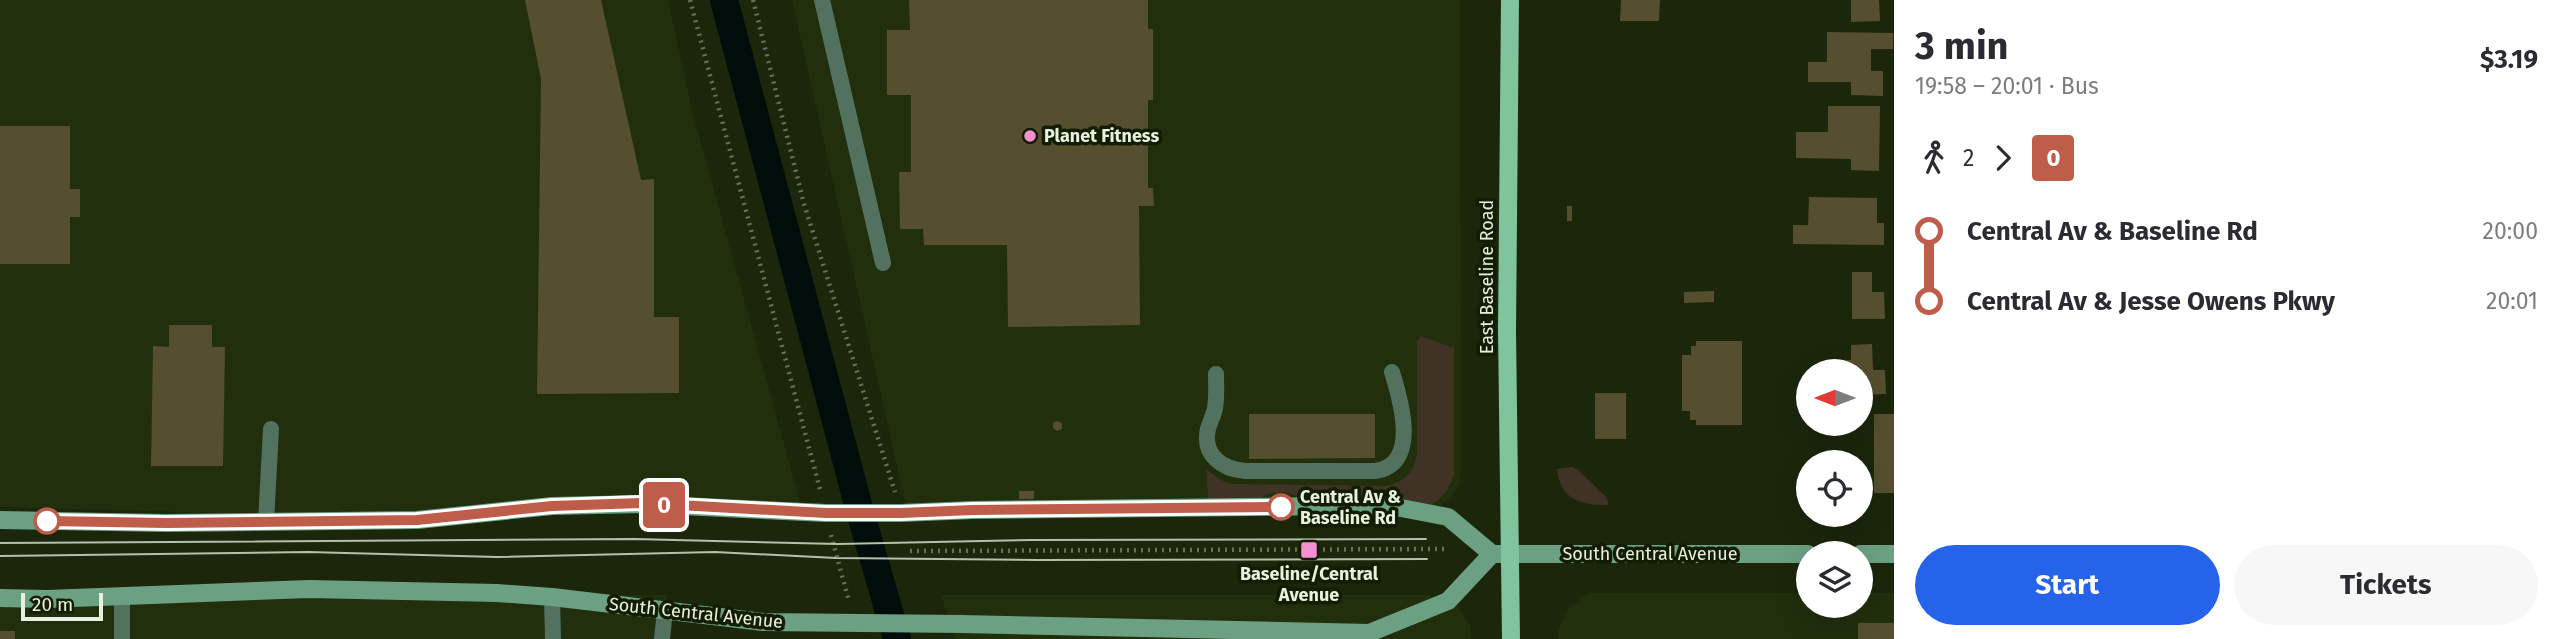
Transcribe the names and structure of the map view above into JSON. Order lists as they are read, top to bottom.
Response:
{
  "streets": {
    "main road": ["East Baseline Road", "South Central Avenue"]
  },
  "crossings": [
    ["East Baseline Road", "South Central Avenue"]
  ],
  "places": {
    "other": ["Planet Fitness", "Central Av & Baseline Rd"],
    "transit": ["Baseline/Central Avenue"]
  },
  "lines": ["bus line 0"],
  "scale_bar": "20 m",
  "north": "left",
  "page": {
    "on_map": "0",
    "heading": ["3 min", "19:58 – 20:01 · Bus", "$3.19"],
    "legs": ["2", "0"],
    "list": [
      {
        "name": "Central Av & Baseline Rd",
        "value": "20:00"
      },
      {
        "name": "Central Av & Jesse Owens Pkwy",
        "value": "20:01"
      }
    ],
    "buttons": ["Start", "Tickets"],
    "scale": "20 m"
  }
}
